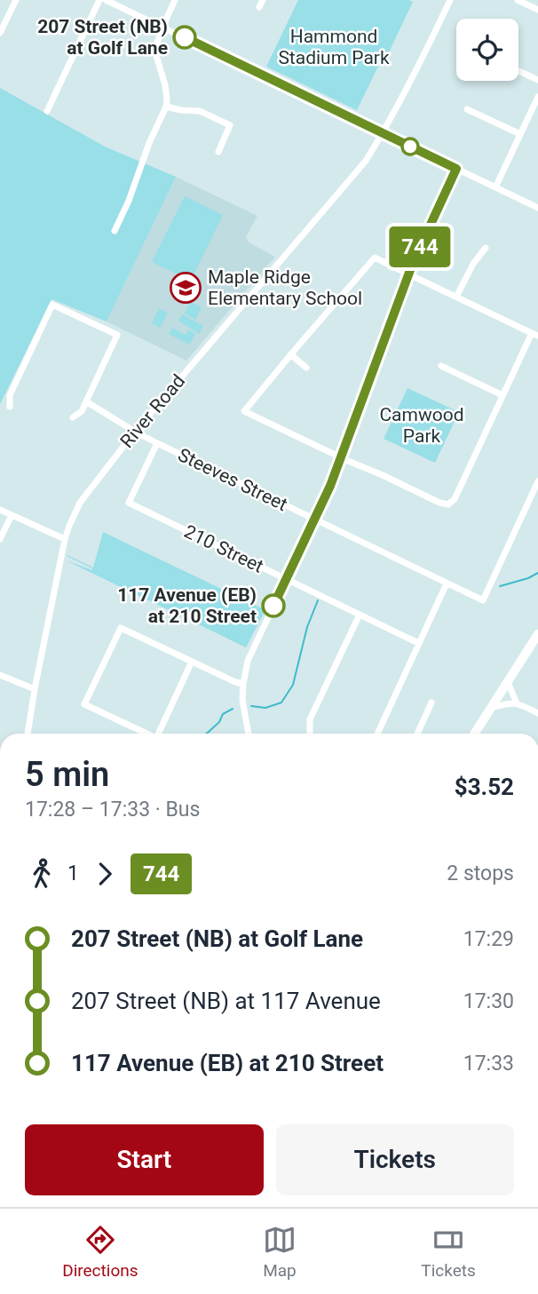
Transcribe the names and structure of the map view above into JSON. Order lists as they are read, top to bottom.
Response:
{
  "streets": {
    "street": ["River Road", "Steeves Street", "210 Street"]
  },
  "crossings": [
    ["River Road", "Steeves Street"],
    ["Steeves Street", "210 Street"]
  ],
  "parks": ["Hammond Stadium Park", "Camwood Park"],
  "places": {
    "other": ["207 Street (NB) at Golf Lane", "117 Avenue (EB) at 210 Street"],
    "school or university": ["Maple Ridge Elementary School"]
  },
  "lines": ["bus line 744"],
  "page": {
    "on_map": "744",
    "heading": ["5 min", "17:28 – 17:33 · Bus", "$3.52"],
    "legs": ["1", "744", "2 stops"],
    "list": [
      {
        "name": "207 Street (NB) at Golf Lane",
        "value": "17:29"
      },
      {
        "name": "207 Street (NB) at 117 Avenue",
        "value": "17:30"
      },
      {
        "name": "117 Avenue (EB) at 210 Street",
        "value": "17:33"
      }
    ],
    "buttons": ["Start", "Tickets"],
    "tabs": ["Directions", "Map", "Tickets"]
  }
}
